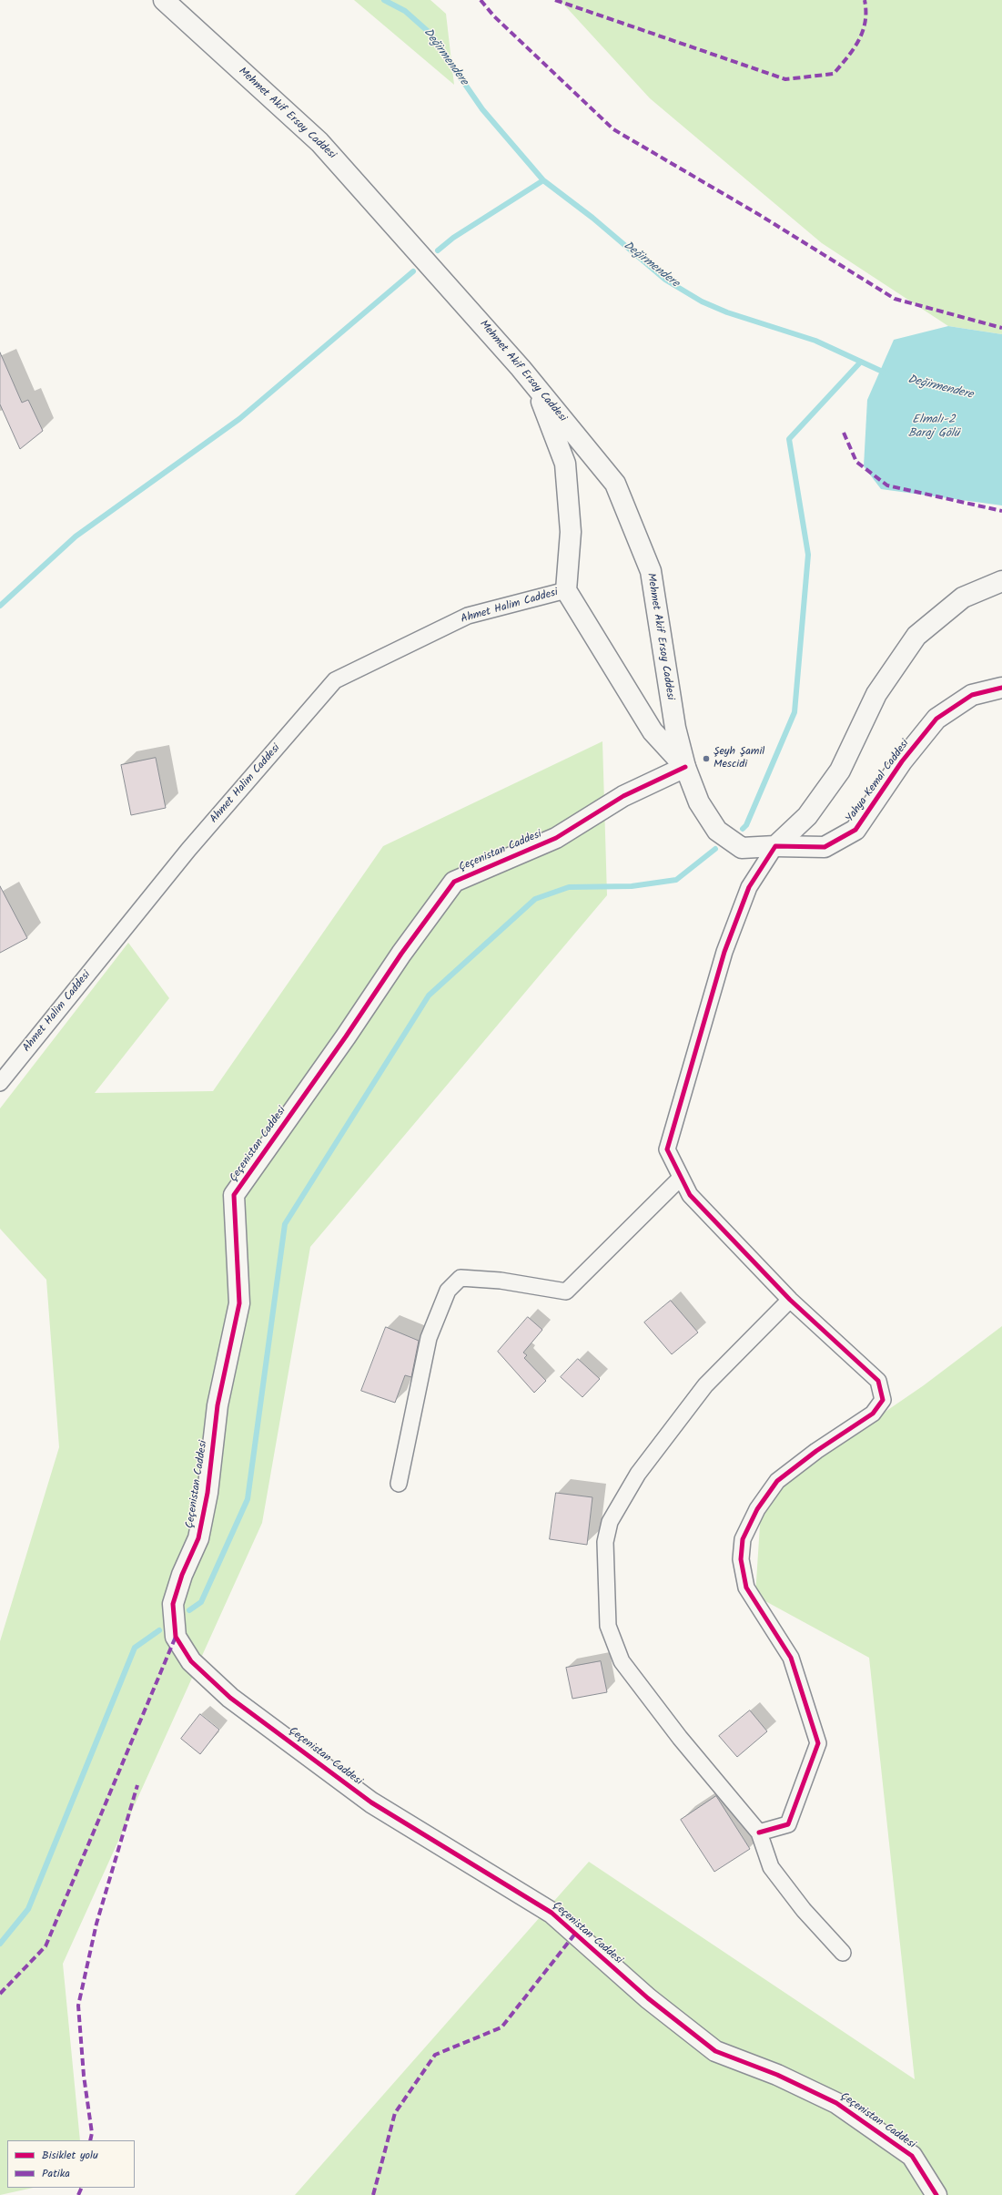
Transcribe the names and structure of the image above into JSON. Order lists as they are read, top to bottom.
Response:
{
  "streets": {
    "street": [
      "Mehmet Akif Ersoy Caddesi",
      "Ahmet Halim Caddesi",
      "Yahya Kemal Caddesi",
      "Çeçenistan Caddesi"
    ]
  },
  "crossings": [
    ["Mehmet Akif Ersoy Caddesi", "Yahya Kemal Caddesi"],
    ["Mehmet Akif Ersoy Caddesi", "Çeçenistan Caddesi"]
  ],
  "water": ["Değirmendere", "Elmalı-2 Baraj Gölü"],
  "places": ["Şeyh Şamil Mescidi"],
  "legend": ["Bisiklet yolu", "Patika"]
}
